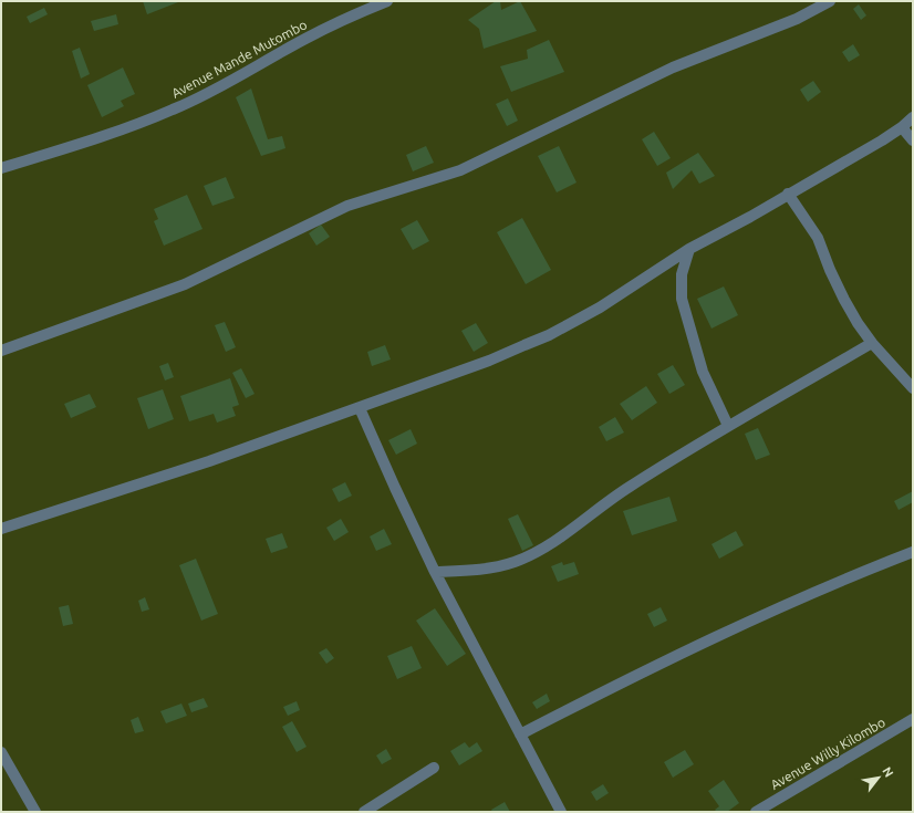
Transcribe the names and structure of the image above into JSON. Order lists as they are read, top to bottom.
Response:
{
  "streets": {
    "street": ["Avenue Mande Mutombo", "Avenue Willy Kilombo"]
  },
  "north": "top right"
}
